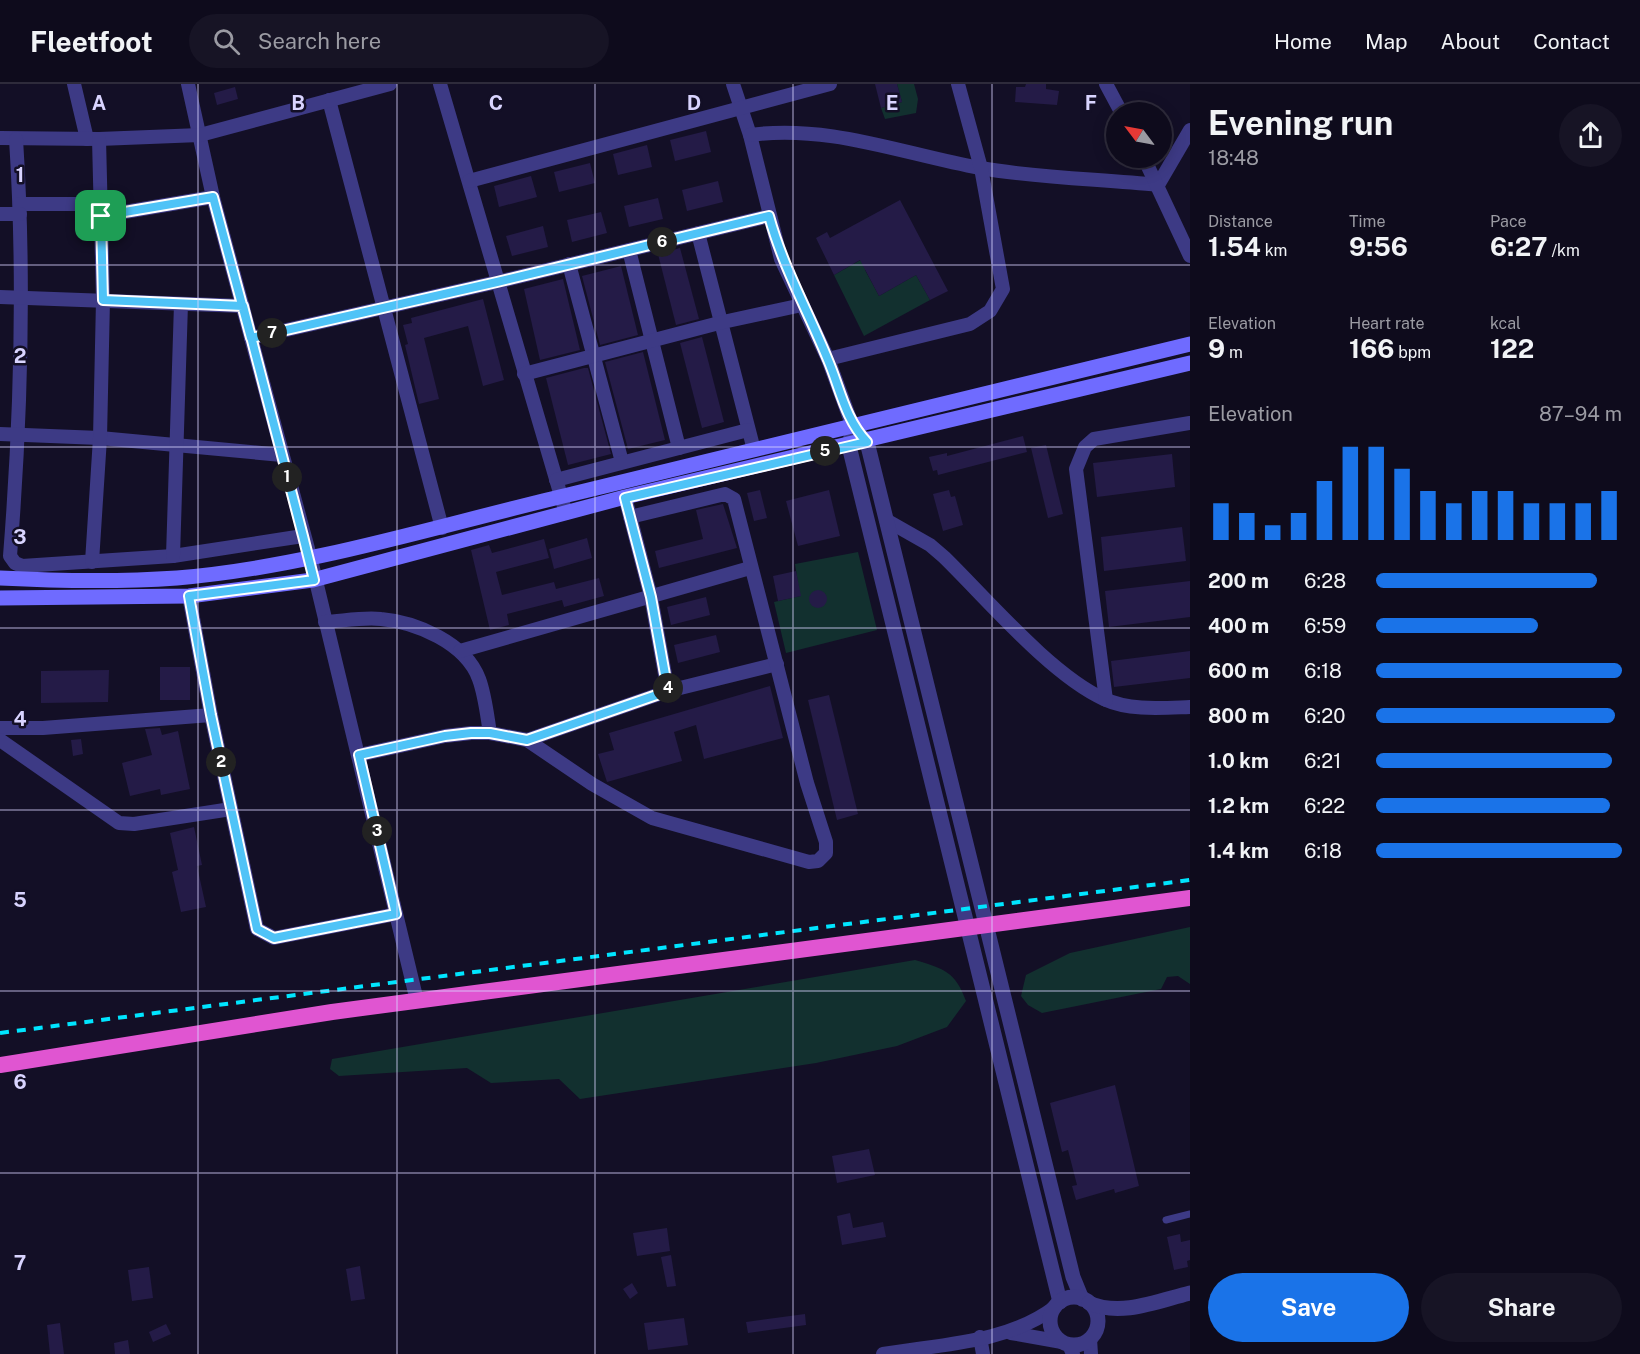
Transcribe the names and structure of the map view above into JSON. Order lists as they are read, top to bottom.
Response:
{
  "north": "top left",
  "page": {
    "header": "Fleetfoot",
    "search": "Search here",
    "nav": [
      "Home",
      "Map",
      "About",
      "Contact"
    ],
    "heading": ["Evening run", "18:48"],
    "stats": [
      ["Distance", "1.54 km"],
      ["Time", "9:56"],
      ["Pace", "6:27 /km"],
      ["Elevation", "9 m"],
      ["Heart rate", "166 bpm"],
      ["kcal", "122"]
    ],
    "pins": [
      "6",
      "7",
      "5",
      "1",
      "4",
      "2",
      "3"
    ],
    "chart": ["Elevation", "87–94 m"],
    "list": [
      {
        "name": "200 m",
        "note": "6:28"
      },
      {
        "name": "400 m",
        "note": "6:59"
      },
      {
        "name": "600 m",
        "note": "6:18"
      },
      {
        "name": "800 m",
        "note": "6:20"
      },
      {
        "name": "1.0 km",
        "note": "6:21"
      },
      {
        "name": "1.2 km",
        "note": "6:22"
      },
      {
        "name": "1.4 km",
        "note": "6:18"
      }
    ],
    "buttons": ["Save", "Share"]
  },
  "grid": {
    "columns": [
      "A",
      "B",
      "C",
      "D",
      "E",
      "F"
    ],
    "rows": [
      "1",
      "2",
      "3",
      "4",
      "5",
      "6",
      "7"
    ]
  }
}
